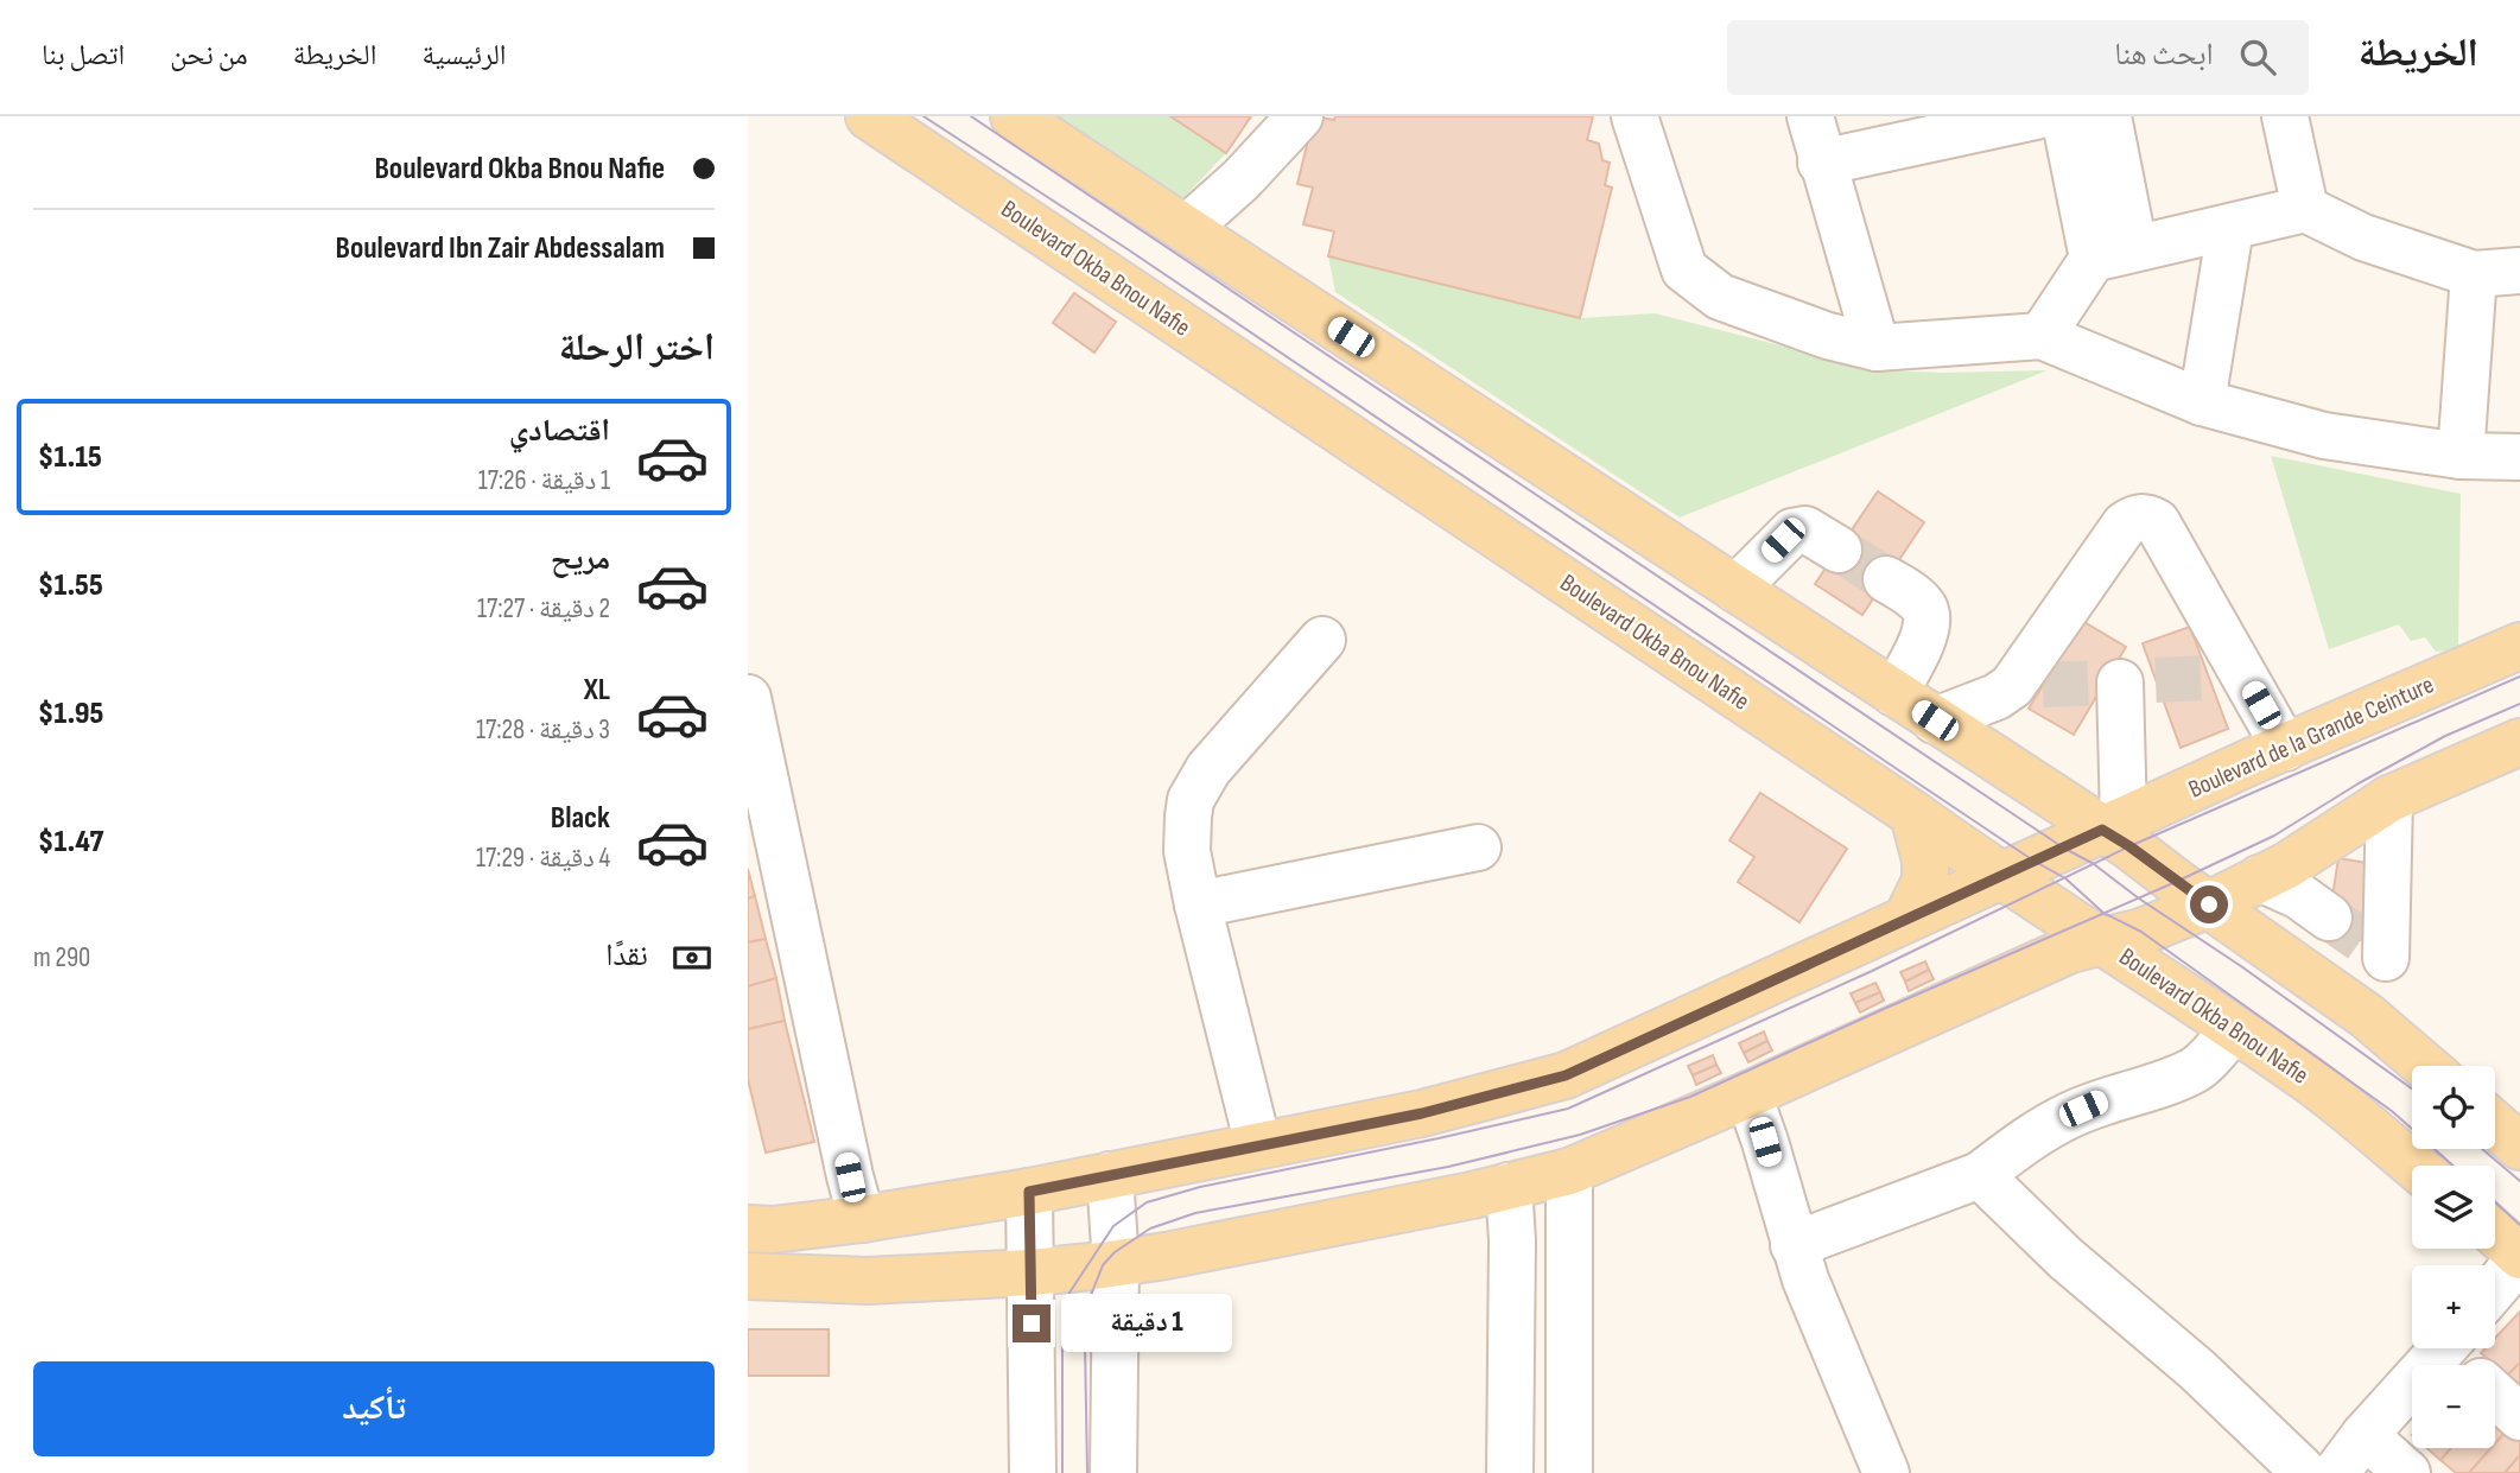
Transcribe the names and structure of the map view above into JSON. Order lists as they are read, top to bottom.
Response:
{
  "streets": {
    "main road": ["Boulevard Okba Bnou Nafie", "Boulevard de la Grande Ceinture"]
  },
  "crossings": [
    ["Boulevard Okba Bnou Nafie", "Boulevard de la Grande Ceinture"]
  ],
  "page": {
    "header": "الخريطة",
    "search": "ابحث هنا",
    "nav": [
      "الرئيسية",
      "الخريطة",
      "من نحن",
      "اتصل بنا"
    ],
    "banner": ["Boulevard Okba Bnou Nafie", "Boulevard Ibn Zair Abdessalam"],
    "heading": "اختر الرحلة",
    "list": [
      {
        "name": "اقتصادي",
        "note": "1 دقيقة · 17:26",
        "value": "$1.15"
      },
      {
        "name": "مريح",
        "note": "2 دقيقة · 17:27",
        "value": "$1.55"
      },
      {
        "name": "XL",
        "note": "3 دقيقة · 17:28",
        "value": "$1.95"
      },
      {
        "name": "Black",
        "note": "4 دقيقة · 17:29",
        "value": "$1.47"
      }
    ],
    "pay": ["نقدًا", "290 m"],
    "map_buttons": ["+", "−"],
    "bubble": "1 دقيقة",
    "buttons": "تأكيد"
  }
}
